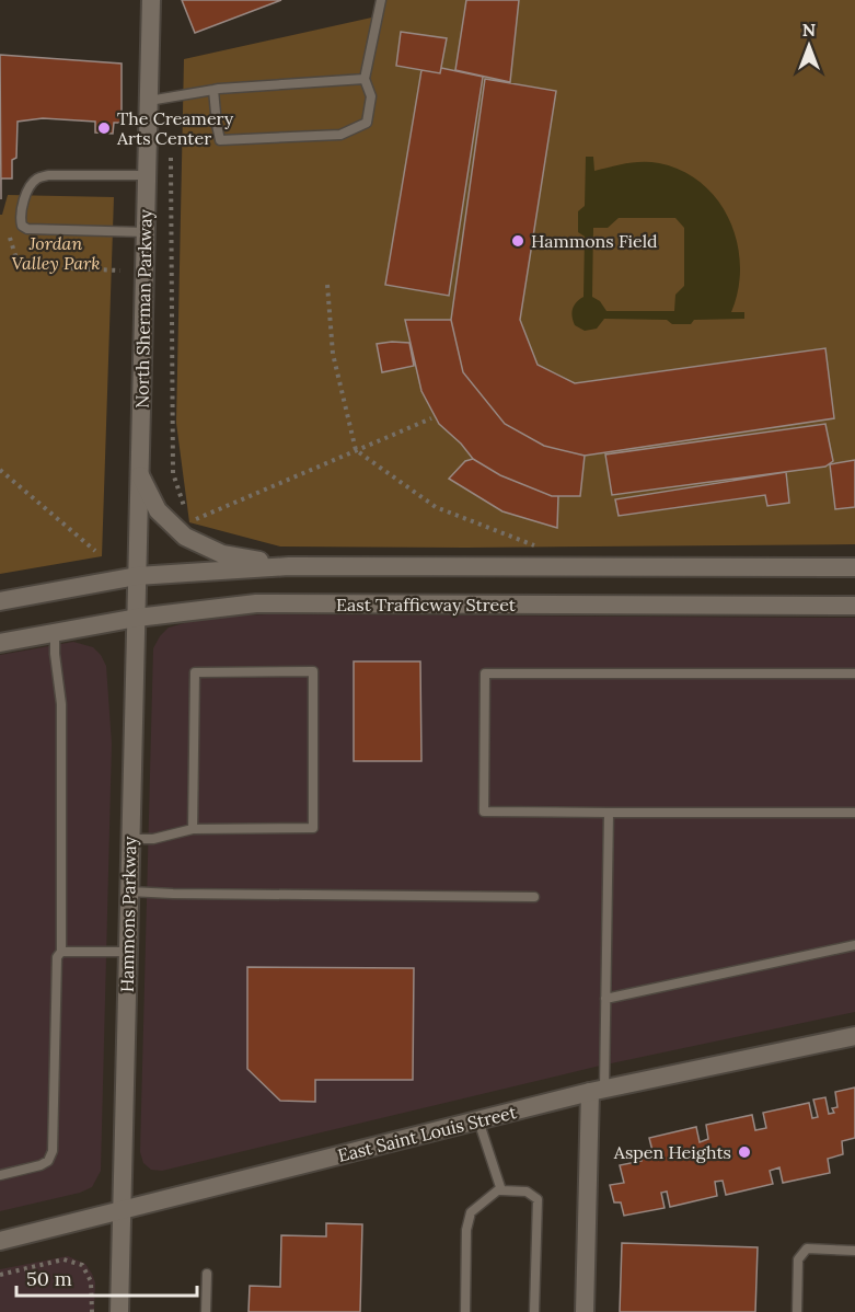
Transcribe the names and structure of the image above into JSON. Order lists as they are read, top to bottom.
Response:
{
  "streets": {
    "main road": [
      "North Sherman Parkway",
      "East Trafficway Street",
      "Hammons Parkway",
      "East Saint Louis Street"
    ]
  },
  "crossings": [
    ["North Sherman Parkway", "East Trafficway Street"],
    ["North Sherman Parkway", "Hammons Parkway"],
    ["East Trafficway Street", "Hammons Parkway"],
    ["Hammons Parkway", "East Saint Louis Street"]
  ],
  "parks": ["Jordan Valley Park"],
  "places": ["The Creamery Arts Center", "Hammons Field", "Aspen Heights"],
  "scale_bar": "50 m",
  "north": "top"
}
